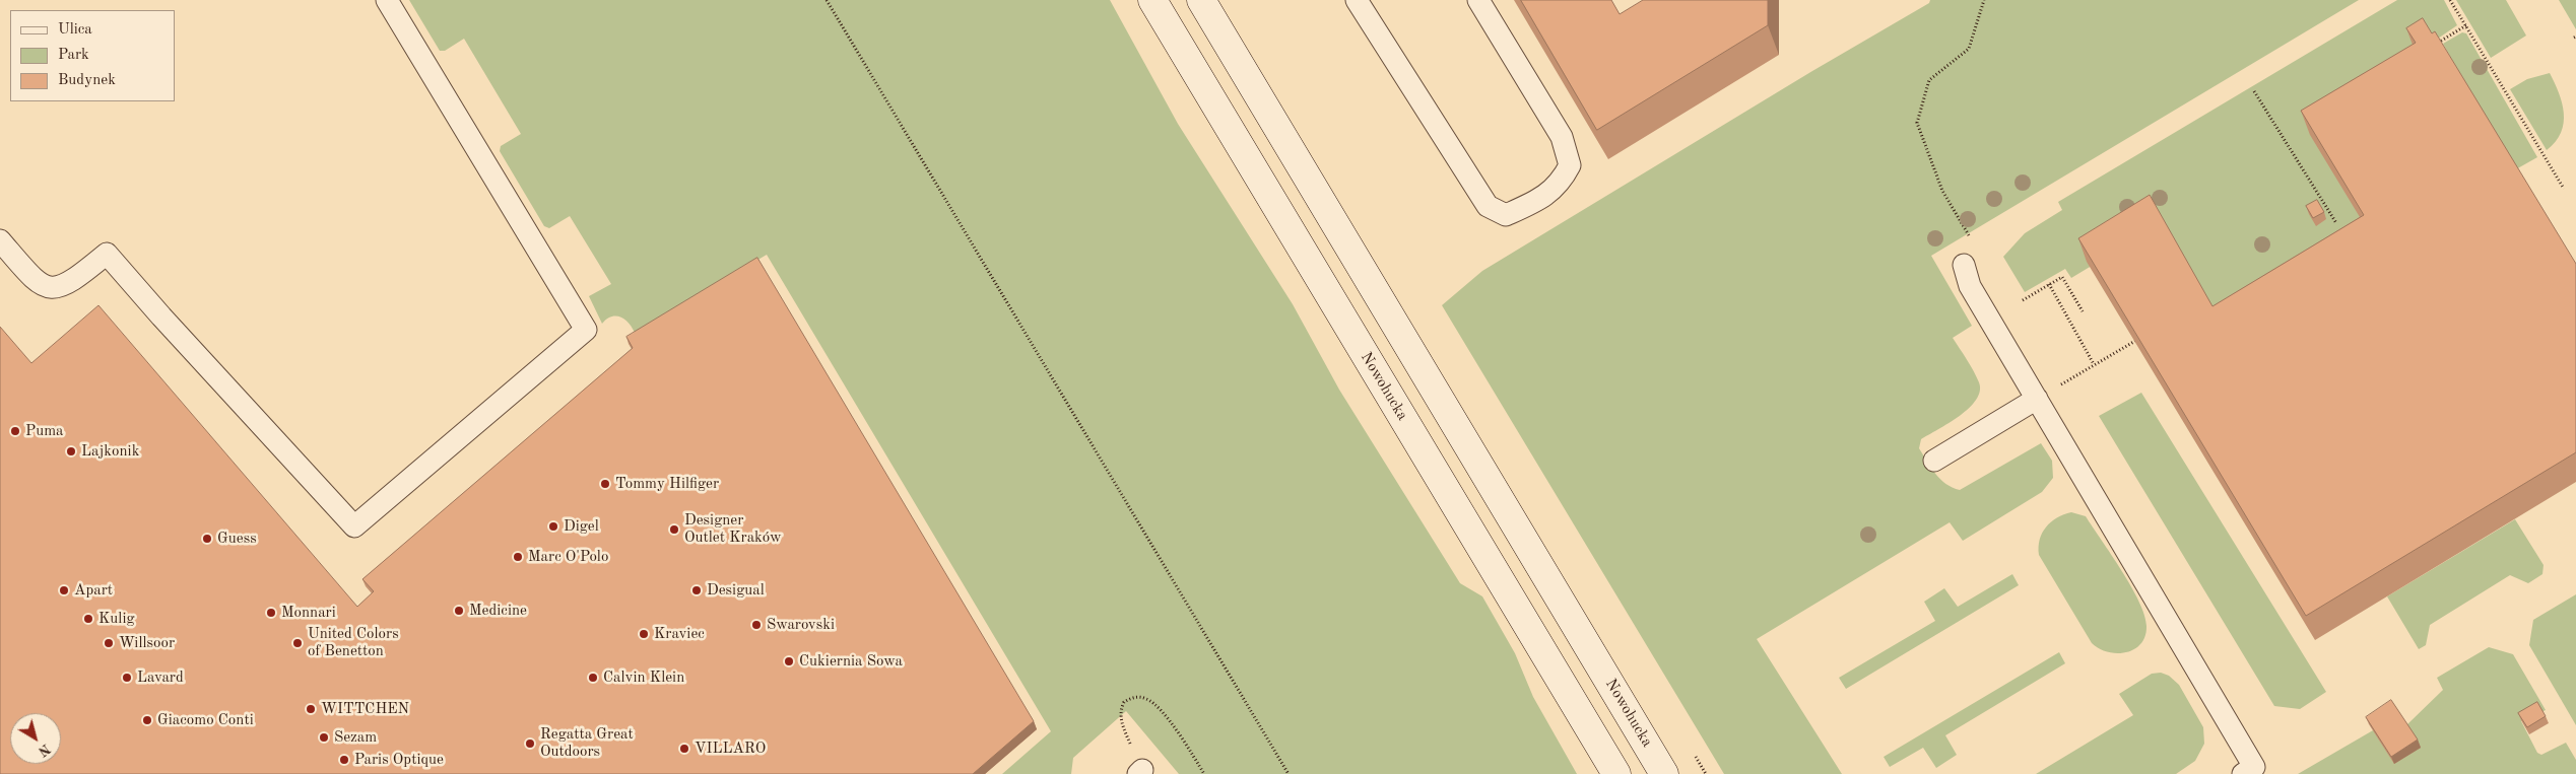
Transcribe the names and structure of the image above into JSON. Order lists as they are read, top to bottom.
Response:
{
  "streets": {
    "main road": ["Nowohucka"]
  },
  "places": [
    "Puma",
    "Lajkonik",
    "Tommy Hilfiger",
    "Digel",
    "Designer Outlet Kraków",
    "Guess",
    "Marc O'Polo",
    "Apart",
    "Desigual",
    "Medicine",
    "Monnari",
    "Kulig",
    "Swarovski",
    "Kraviec",
    "Willsoor",
    "United Colors of Benetton",
    "Cukiernia Sowa",
    "Lavard",
    "Calvin Klein",
    "WITTCHEN",
    "Giacomo Conti",
    "Sezam",
    "Regatta Great Outdoors",
    "VILLARO",
    "Paris Optique"
  ],
  "legend": ["Ulica", "Park", "Budynek"],
  "north": "bottom right"
}
